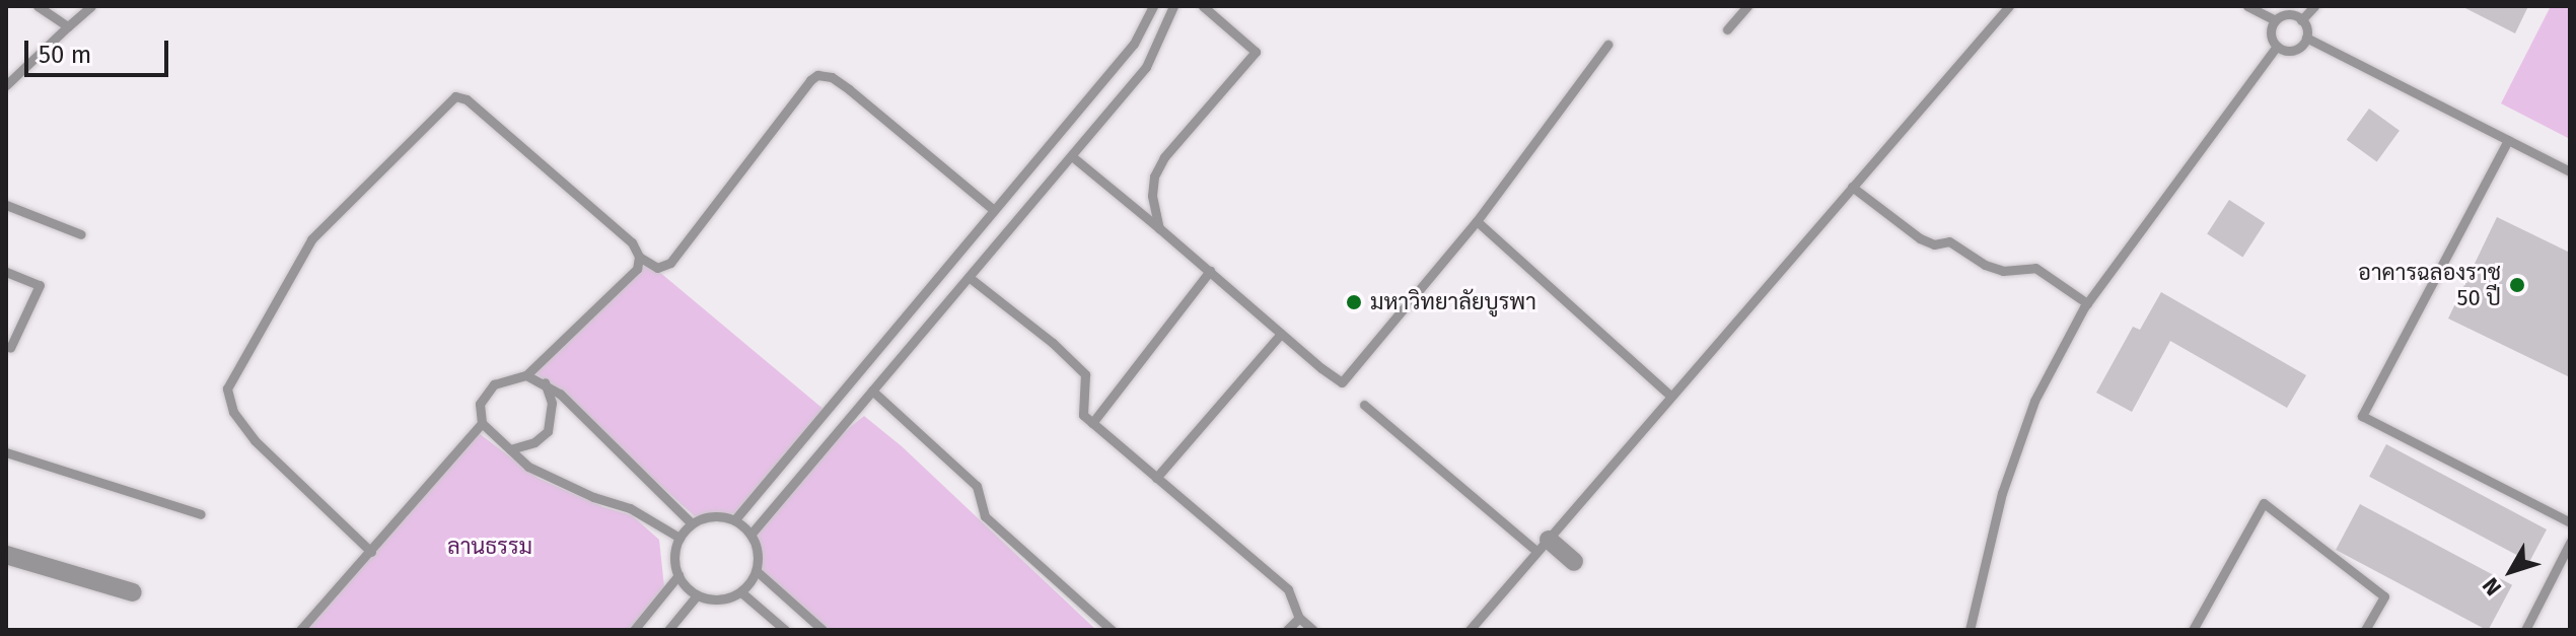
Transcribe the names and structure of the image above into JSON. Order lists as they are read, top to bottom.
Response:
{
  "parks": ["ลานธรรม"],
  "places": ["อาคารฉลองราช 50 ปี", "มหาวิทยาลัยบูรพา"],
  "scale_bar": "50 m",
  "north": "bottom left"
}
